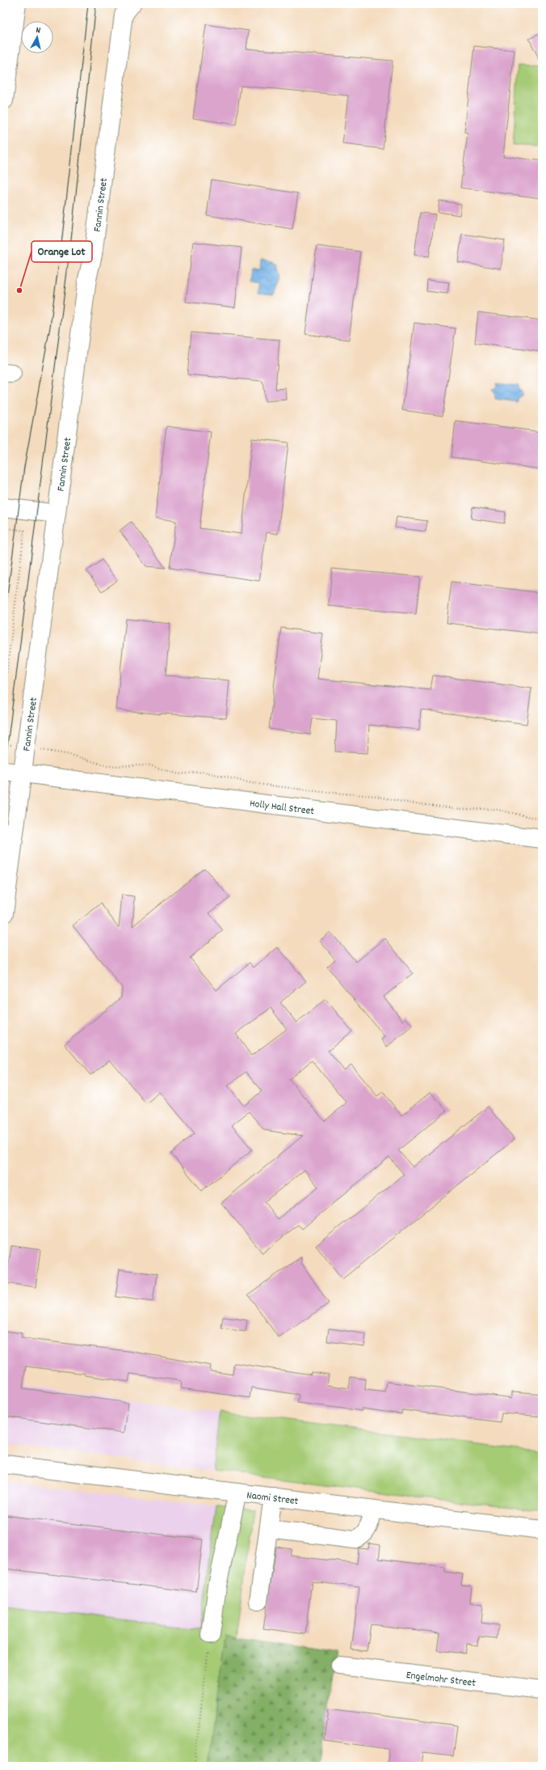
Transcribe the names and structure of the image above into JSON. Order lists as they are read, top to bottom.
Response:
{
  "streets": {
    "street": [
      "Fannin Street",
      "Holly Hall Street",
      "Naomi Street",
      "Engelmohr Street"
    ]
  },
  "crossings": [
    ["Fannin Street", "Holly Hall Street"]
  ],
  "places": ["Orange Lot"],
  "north": "top"
}
